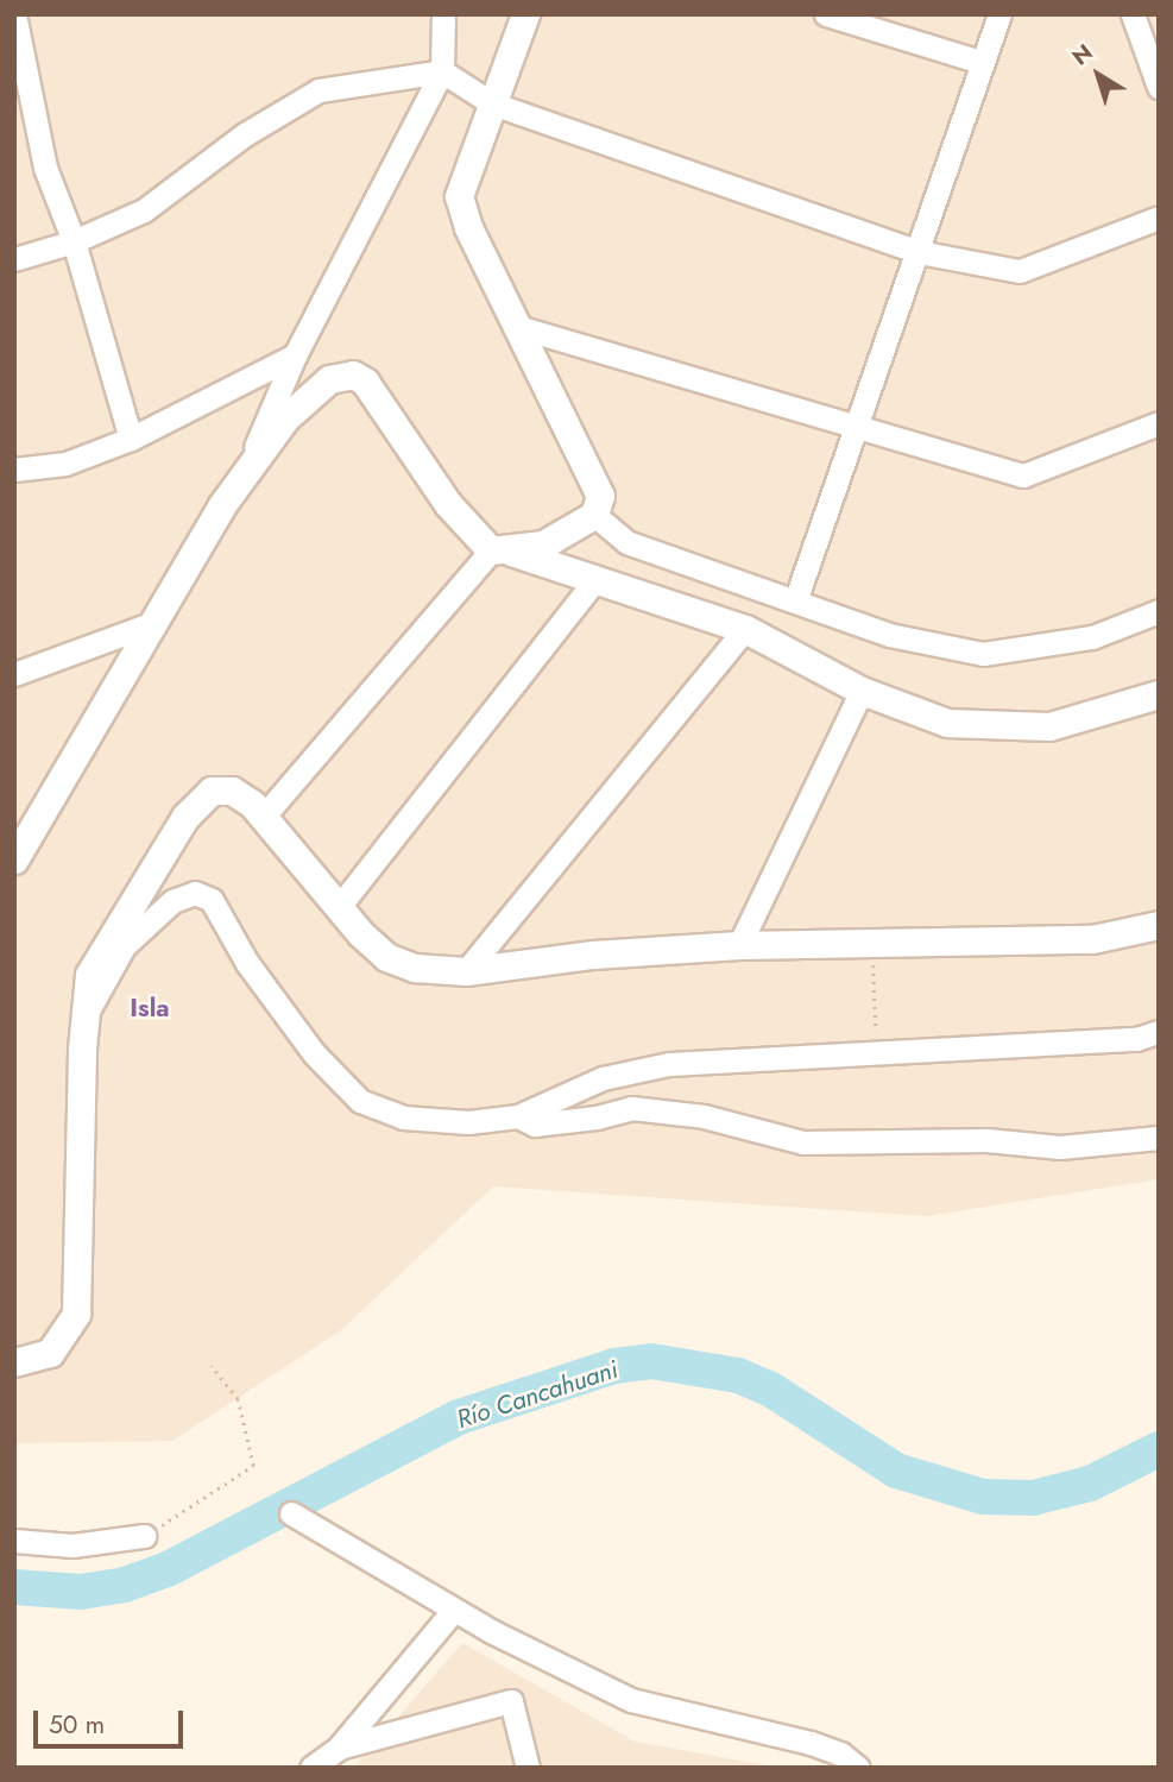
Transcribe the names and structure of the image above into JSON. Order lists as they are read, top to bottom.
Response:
{
  "districts": ["Isla"],
  "water": ["Río Cancahuani"],
  "scale_bar": "50 m",
  "north": "top left"
}
